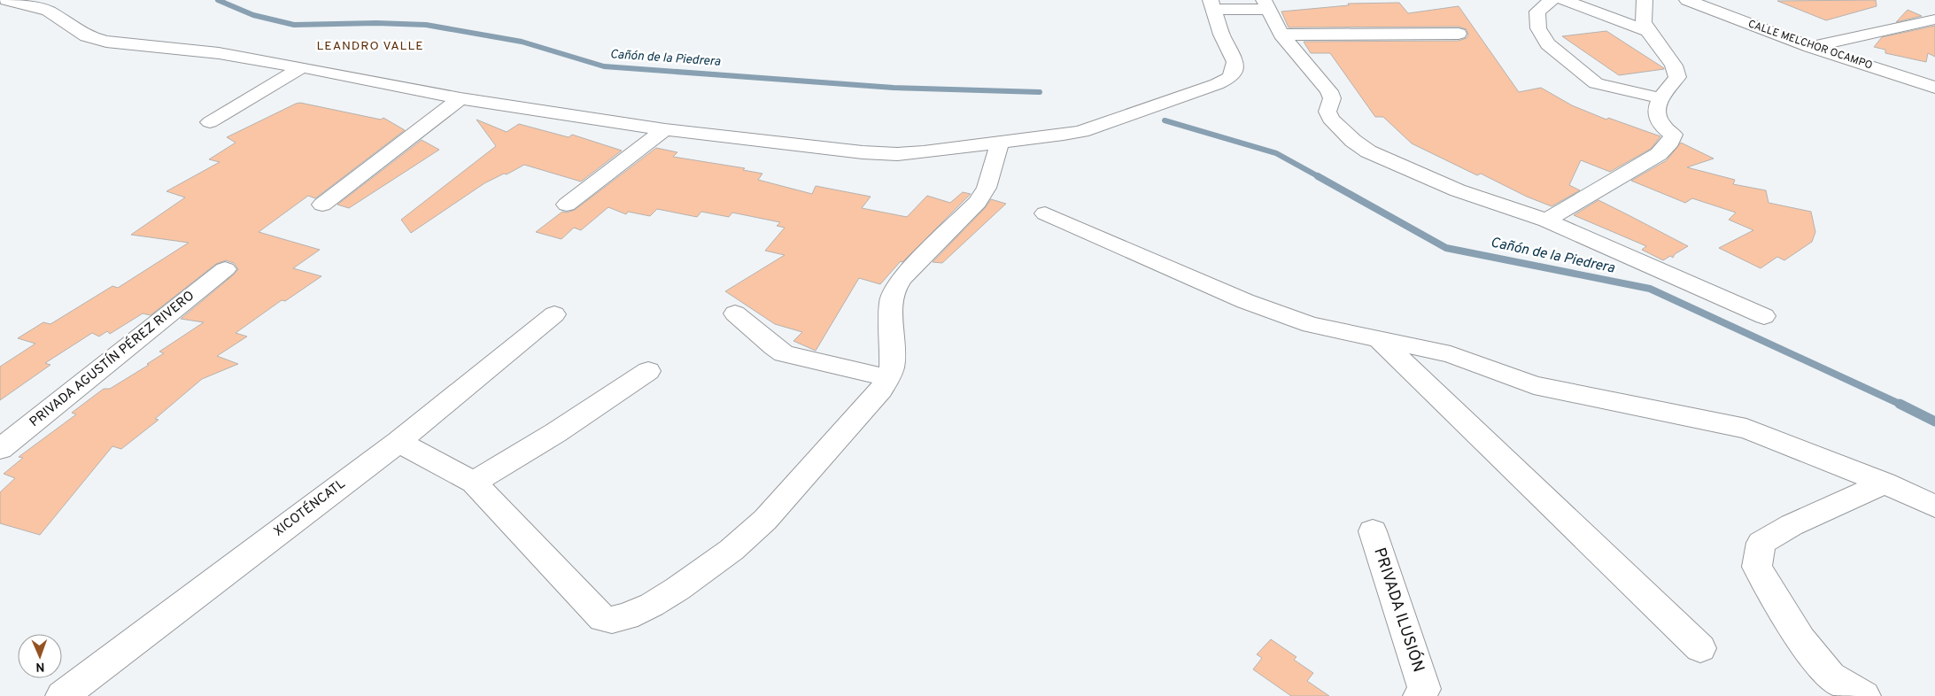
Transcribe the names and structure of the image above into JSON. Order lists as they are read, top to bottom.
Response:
{
  "streets": {
    "street": [
      "CALLE MELCHOR OCAMPO",
      "PRIVADA AGUSTÍN PÉREZ RIVERO",
      "XICOTÉNCATL",
      "PRIVADA ILUSIÓN"
    ]
  },
  "districts": ["LEANDRO VALLE"],
  "water": ["Cañón de la Piedrera"],
  "north": "bottom"
}
